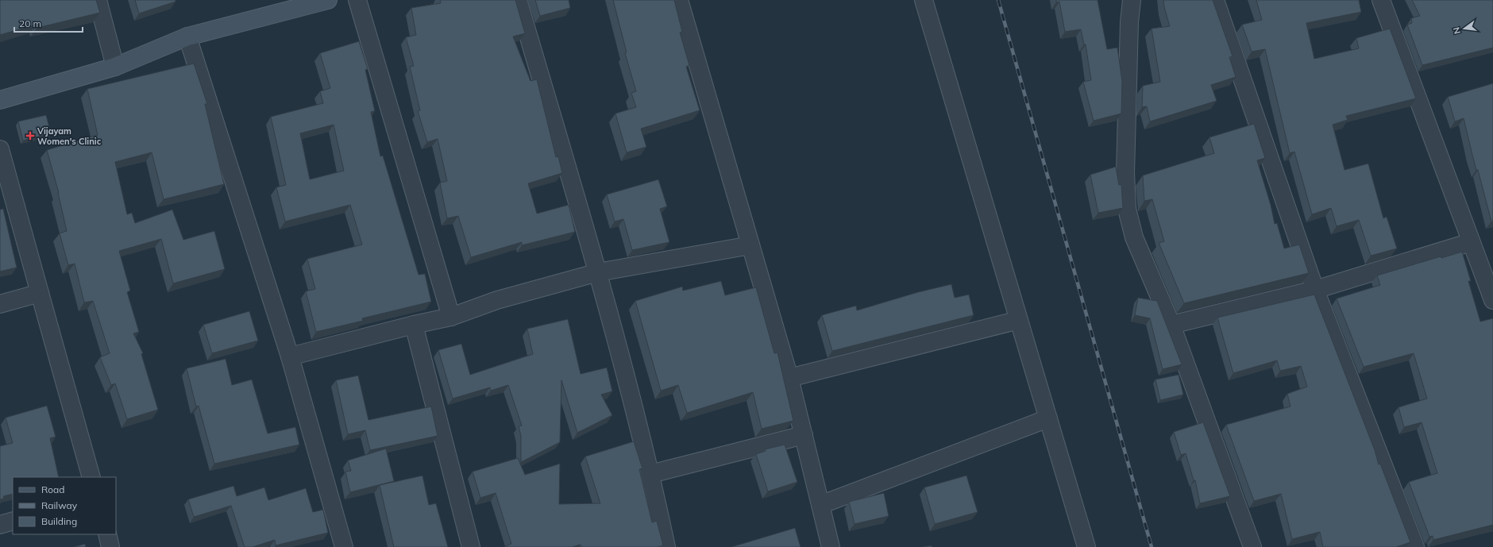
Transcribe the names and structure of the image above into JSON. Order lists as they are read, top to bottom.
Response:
{
  "places": {
    "health": ["Vijayam Women's Clinic"]
  },
  "legend": ["Road", "Railway", "Building"],
  "scale_bar": "20 m",
  "north": "left"
}
